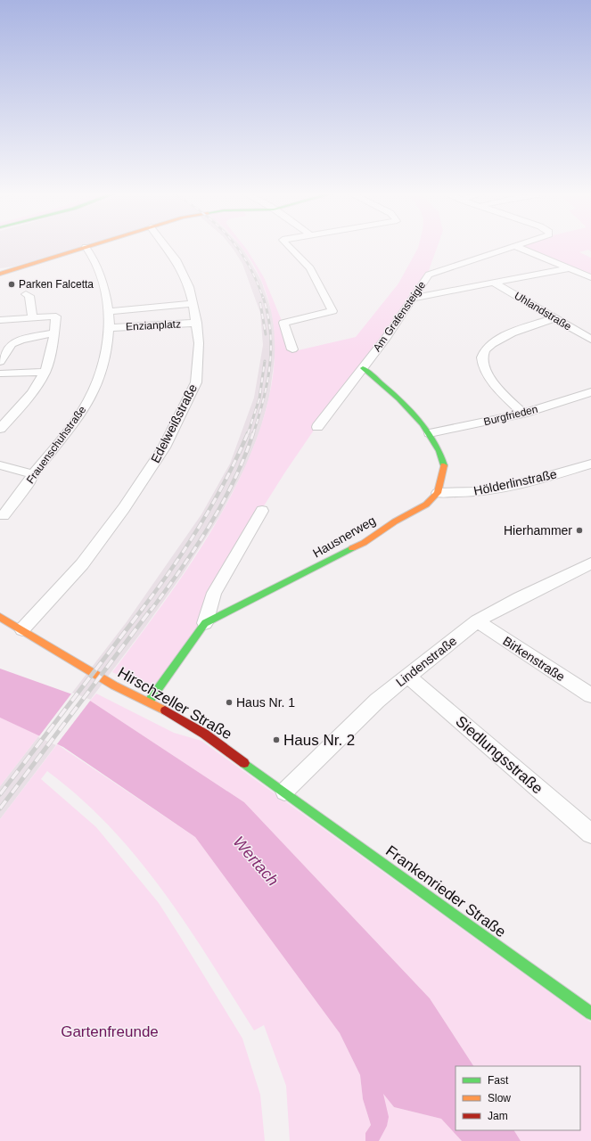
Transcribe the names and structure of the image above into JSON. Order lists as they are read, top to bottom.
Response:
{
  "streets": {
    "street": [
      "Uhlandstraße",
      "Am Grafensteigle",
      "Enzianplatz",
      "Burgfrieden",
      "Edelweißstraße",
      "Frauenschuhstraße",
      "Hölderlinstraße",
      "Hausnerweg",
      "Birkenstraße",
      "Lindenstraße",
      "Hirschzeller Straße",
      "Siedlungsstraße",
      "Frankenrieder Straße"
    ]
  },
  "crossings": [
    ["Enzianplatz", "Edelweißstraße"],
    ["Enzianplatz", "Frauenschuhstraße"],
    ["Edelweißstraße", "Hirschzeller Straße"],
    ["Hölderlinstraße", "Hausnerweg"],
    ["Hausnerweg", "Hirschzeller Straße"],
    ["Birkenstraße", "Lindenstraße"],
    ["Lindenstraße", "Hirschzeller Straße"],
    ["Lindenstraße", "Siedlungsstraße"],
    ["Lindenstraße", "Frankenrieder Straße"],
    ["Hirschzeller Straße", "Frankenrieder Straße"]
  ],
  "water": ["Wertach"],
  "parks": ["Gartenfreunde"],
  "places": [
    "Parken Falcetta",
    "Hierhammer",
    "Haus Nr. 1",
    "Haus Nr. 2"
  ],
  "legend": ["Fast", "Slow", "Jam"]
}
